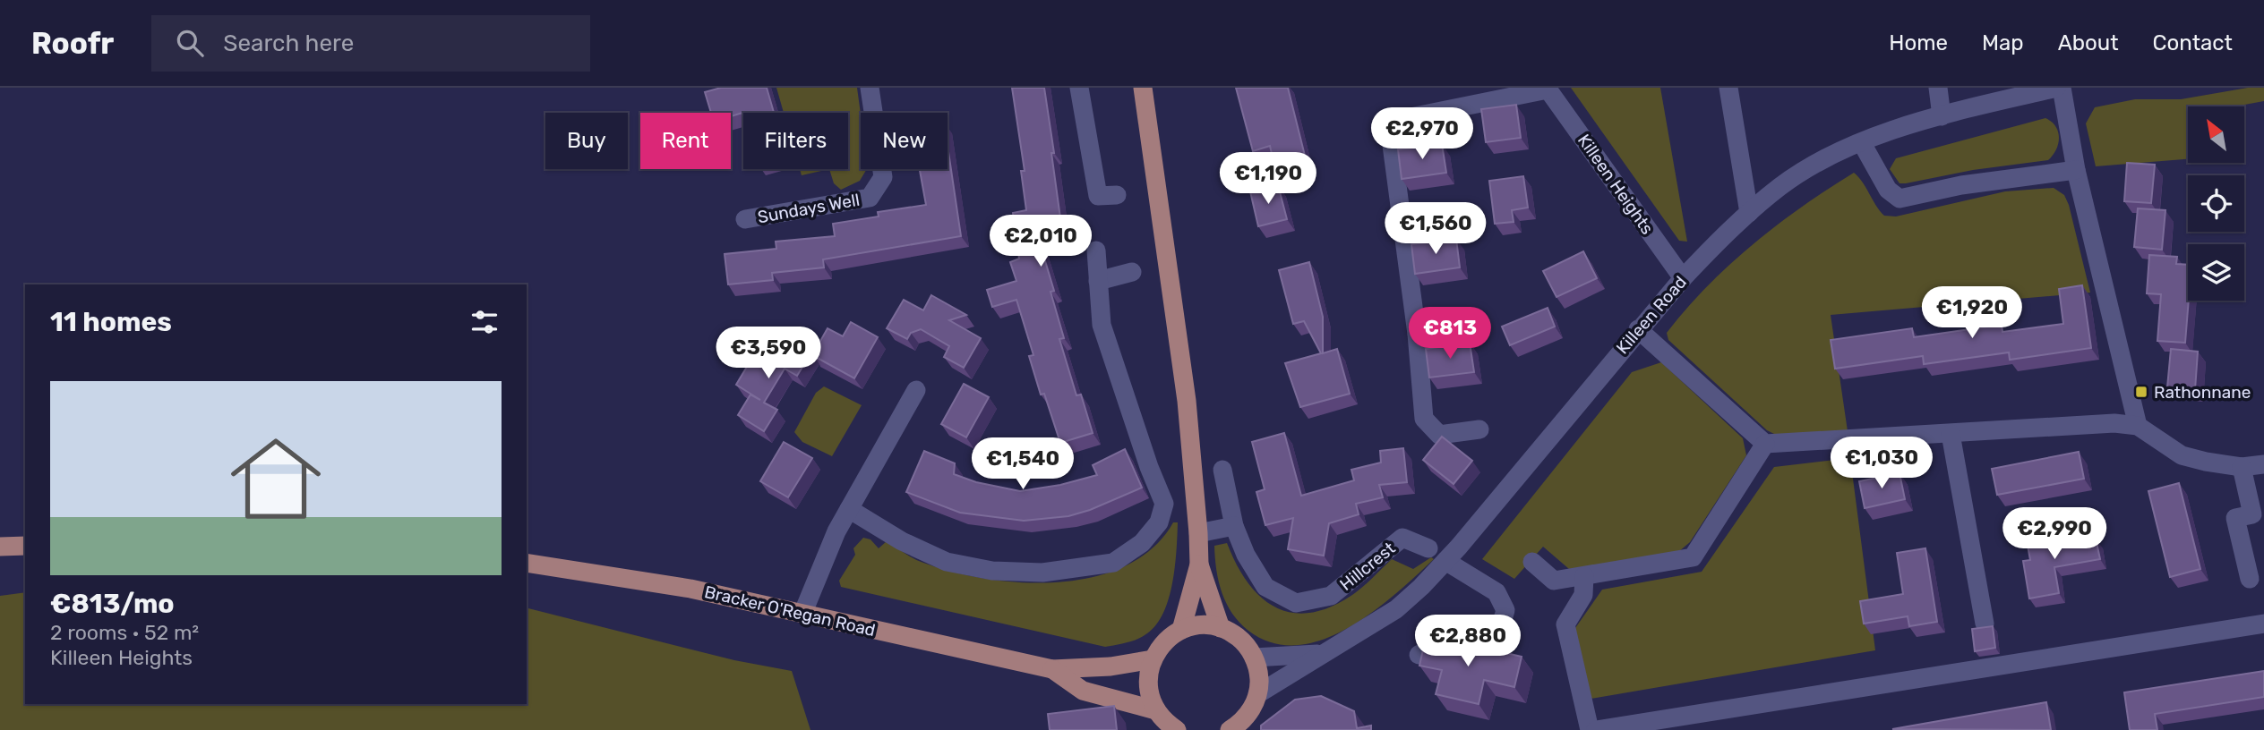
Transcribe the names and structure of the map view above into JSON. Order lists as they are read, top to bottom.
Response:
{
  "streets": {
    "main road": ["Bracker O'Regan Road"],
    "street": [
      "Killeen Heights",
      "Sundays Well",
      "Killeen Road",
      "Hillcrest"
    ]
  },
  "crossings": [
    ["Killeen Heights", "Killeen Road"]
  ],
  "places": {
    "transit": ["Rathonnane"]
  },
  "north": "top left",
  "page": {
    "header": "Roofr",
    "search": "Search here",
    "nav": [
      "Home",
      "Map",
      "About",
      "Contact"
    ],
    "price": [
      "€2,970",
      "€1,190",
      "€1,560",
      "€2,010",
      "€1,920",
      "€813",
      "€3,590",
      "€1,030",
      "€1,540",
      "€2,990",
      "€2,880"
    ],
    "chip": [
      "Buy",
      "Rent",
      "Filters",
      "New"
    ],
    "heading": "11 homes",
    "list": [
      {
        "name": "€813/mo",
        "note": "2 rooms · 52 m² · Killeen Heights"
      }
    ]
  }
}
